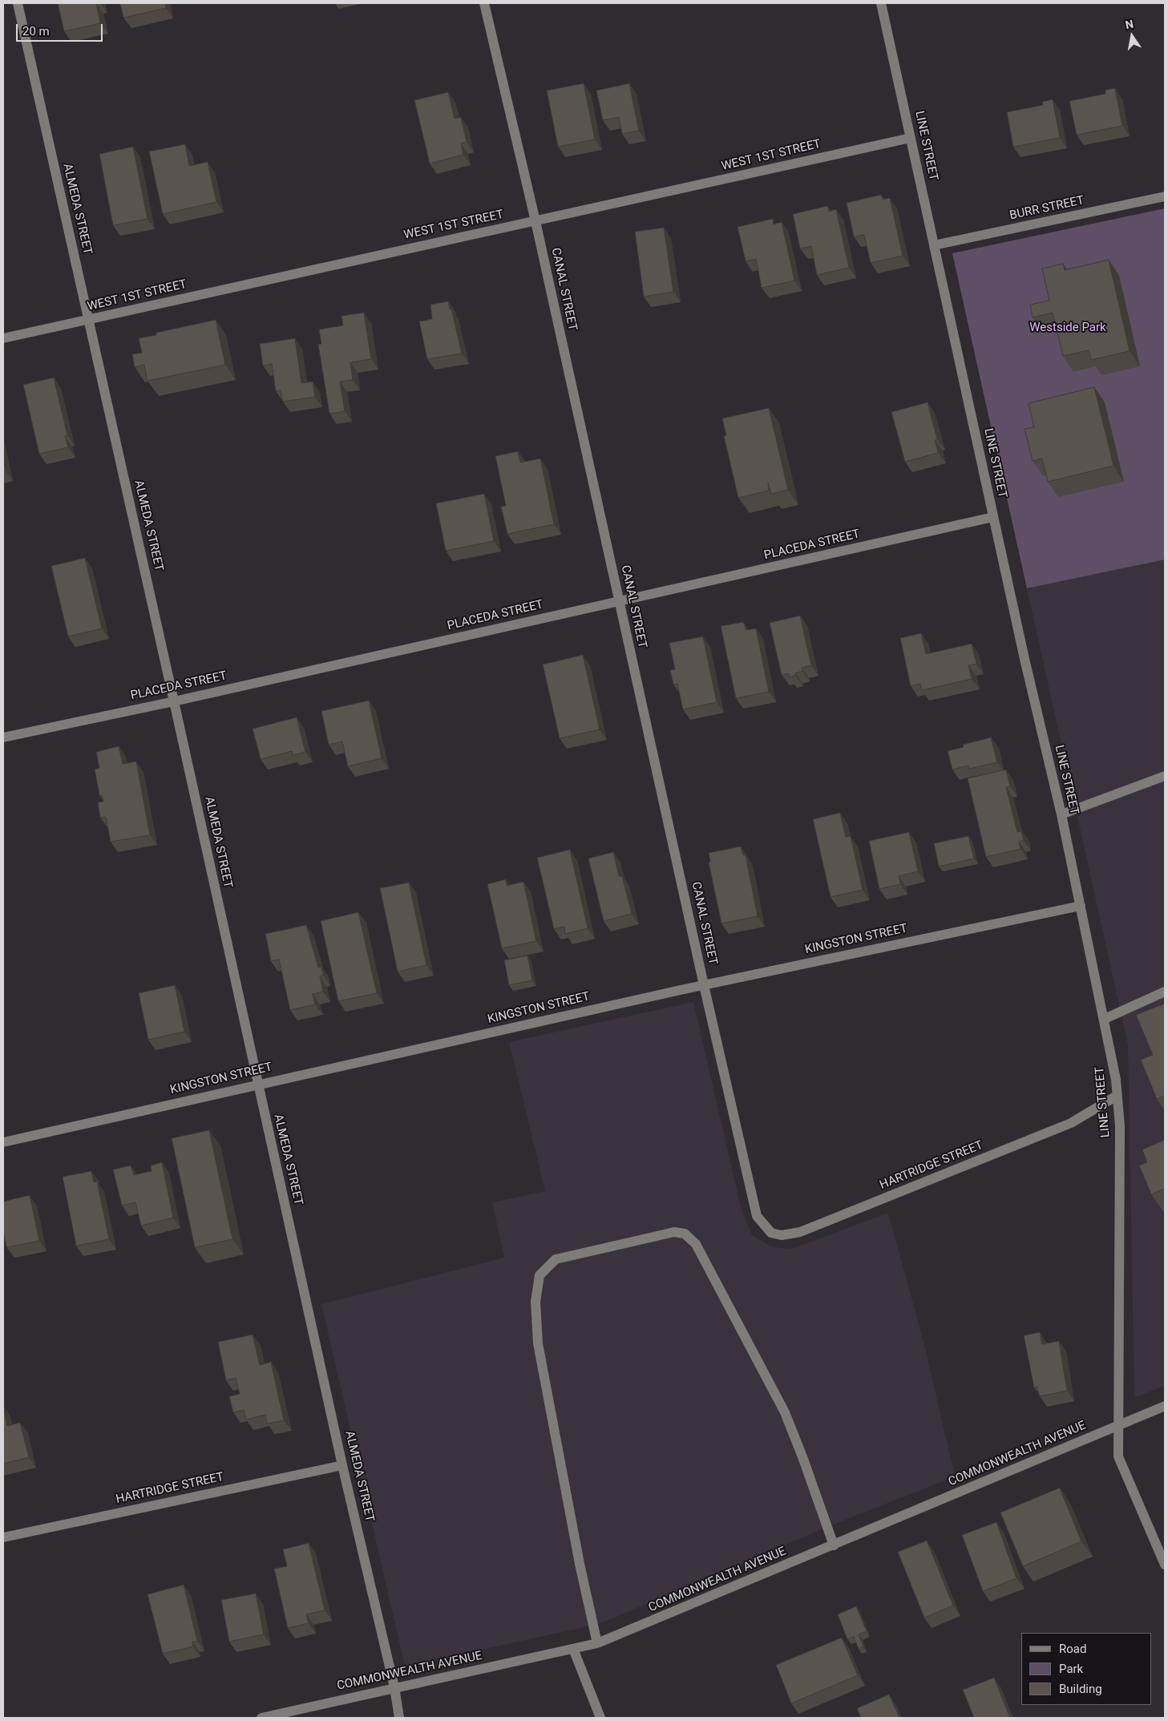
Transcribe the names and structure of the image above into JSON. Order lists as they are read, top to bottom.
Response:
{
  "streets": {
    "street": [
      "LINE STREET",
      "WEST 1ST STREET",
      "BURR STREET",
      "ALMEDA STREET",
      "CANAL STREET",
      "PLACEDA STREET",
      "KINGSTON STREET",
      "HARTRIDGE STREET",
      "COMMONWEALTH AVENUE"
    ]
  },
  "crossings": [
    ["LINE STREET", "WEST 1ST STREET"],
    ["LINE STREET", "BURR STREET"],
    ["LINE STREET", "PLACEDA STREET"],
    ["LINE STREET", "KINGSTON STREET"],
    ["LINE STREET", "HARTRIDGE STREET"],
    ["LINE STREET", "COMMONWEALTH AVENUE"],
    ["WEST 1ST STREET", "ALMEDA STREET"],
    ["WEST 1ST STREET", "CANAL STREET"],
    ["ALMEDA STREET", "PLACEDA STREET"],
    ["ALMEDA STREET", "KINGSTON STREET"],
    ["ALMEDA STREET", "HARTRIDGE STREET"],
    ["ALMEDA STREET", "COMMONWEALTH AVENUE"],
    ["CANAL STREET", "PLACEDA STREET"],
    ["CANAL STREET", "KINGSTON STREET"],
    ["CANAL STREET", "HARTRIDGE STREET"]
  ],
  "parks": ["Westside Park"],
  "legend": ["Road", "Park", "Building"],
  "scale_bar": "20 m",
  "north": "top"
}
